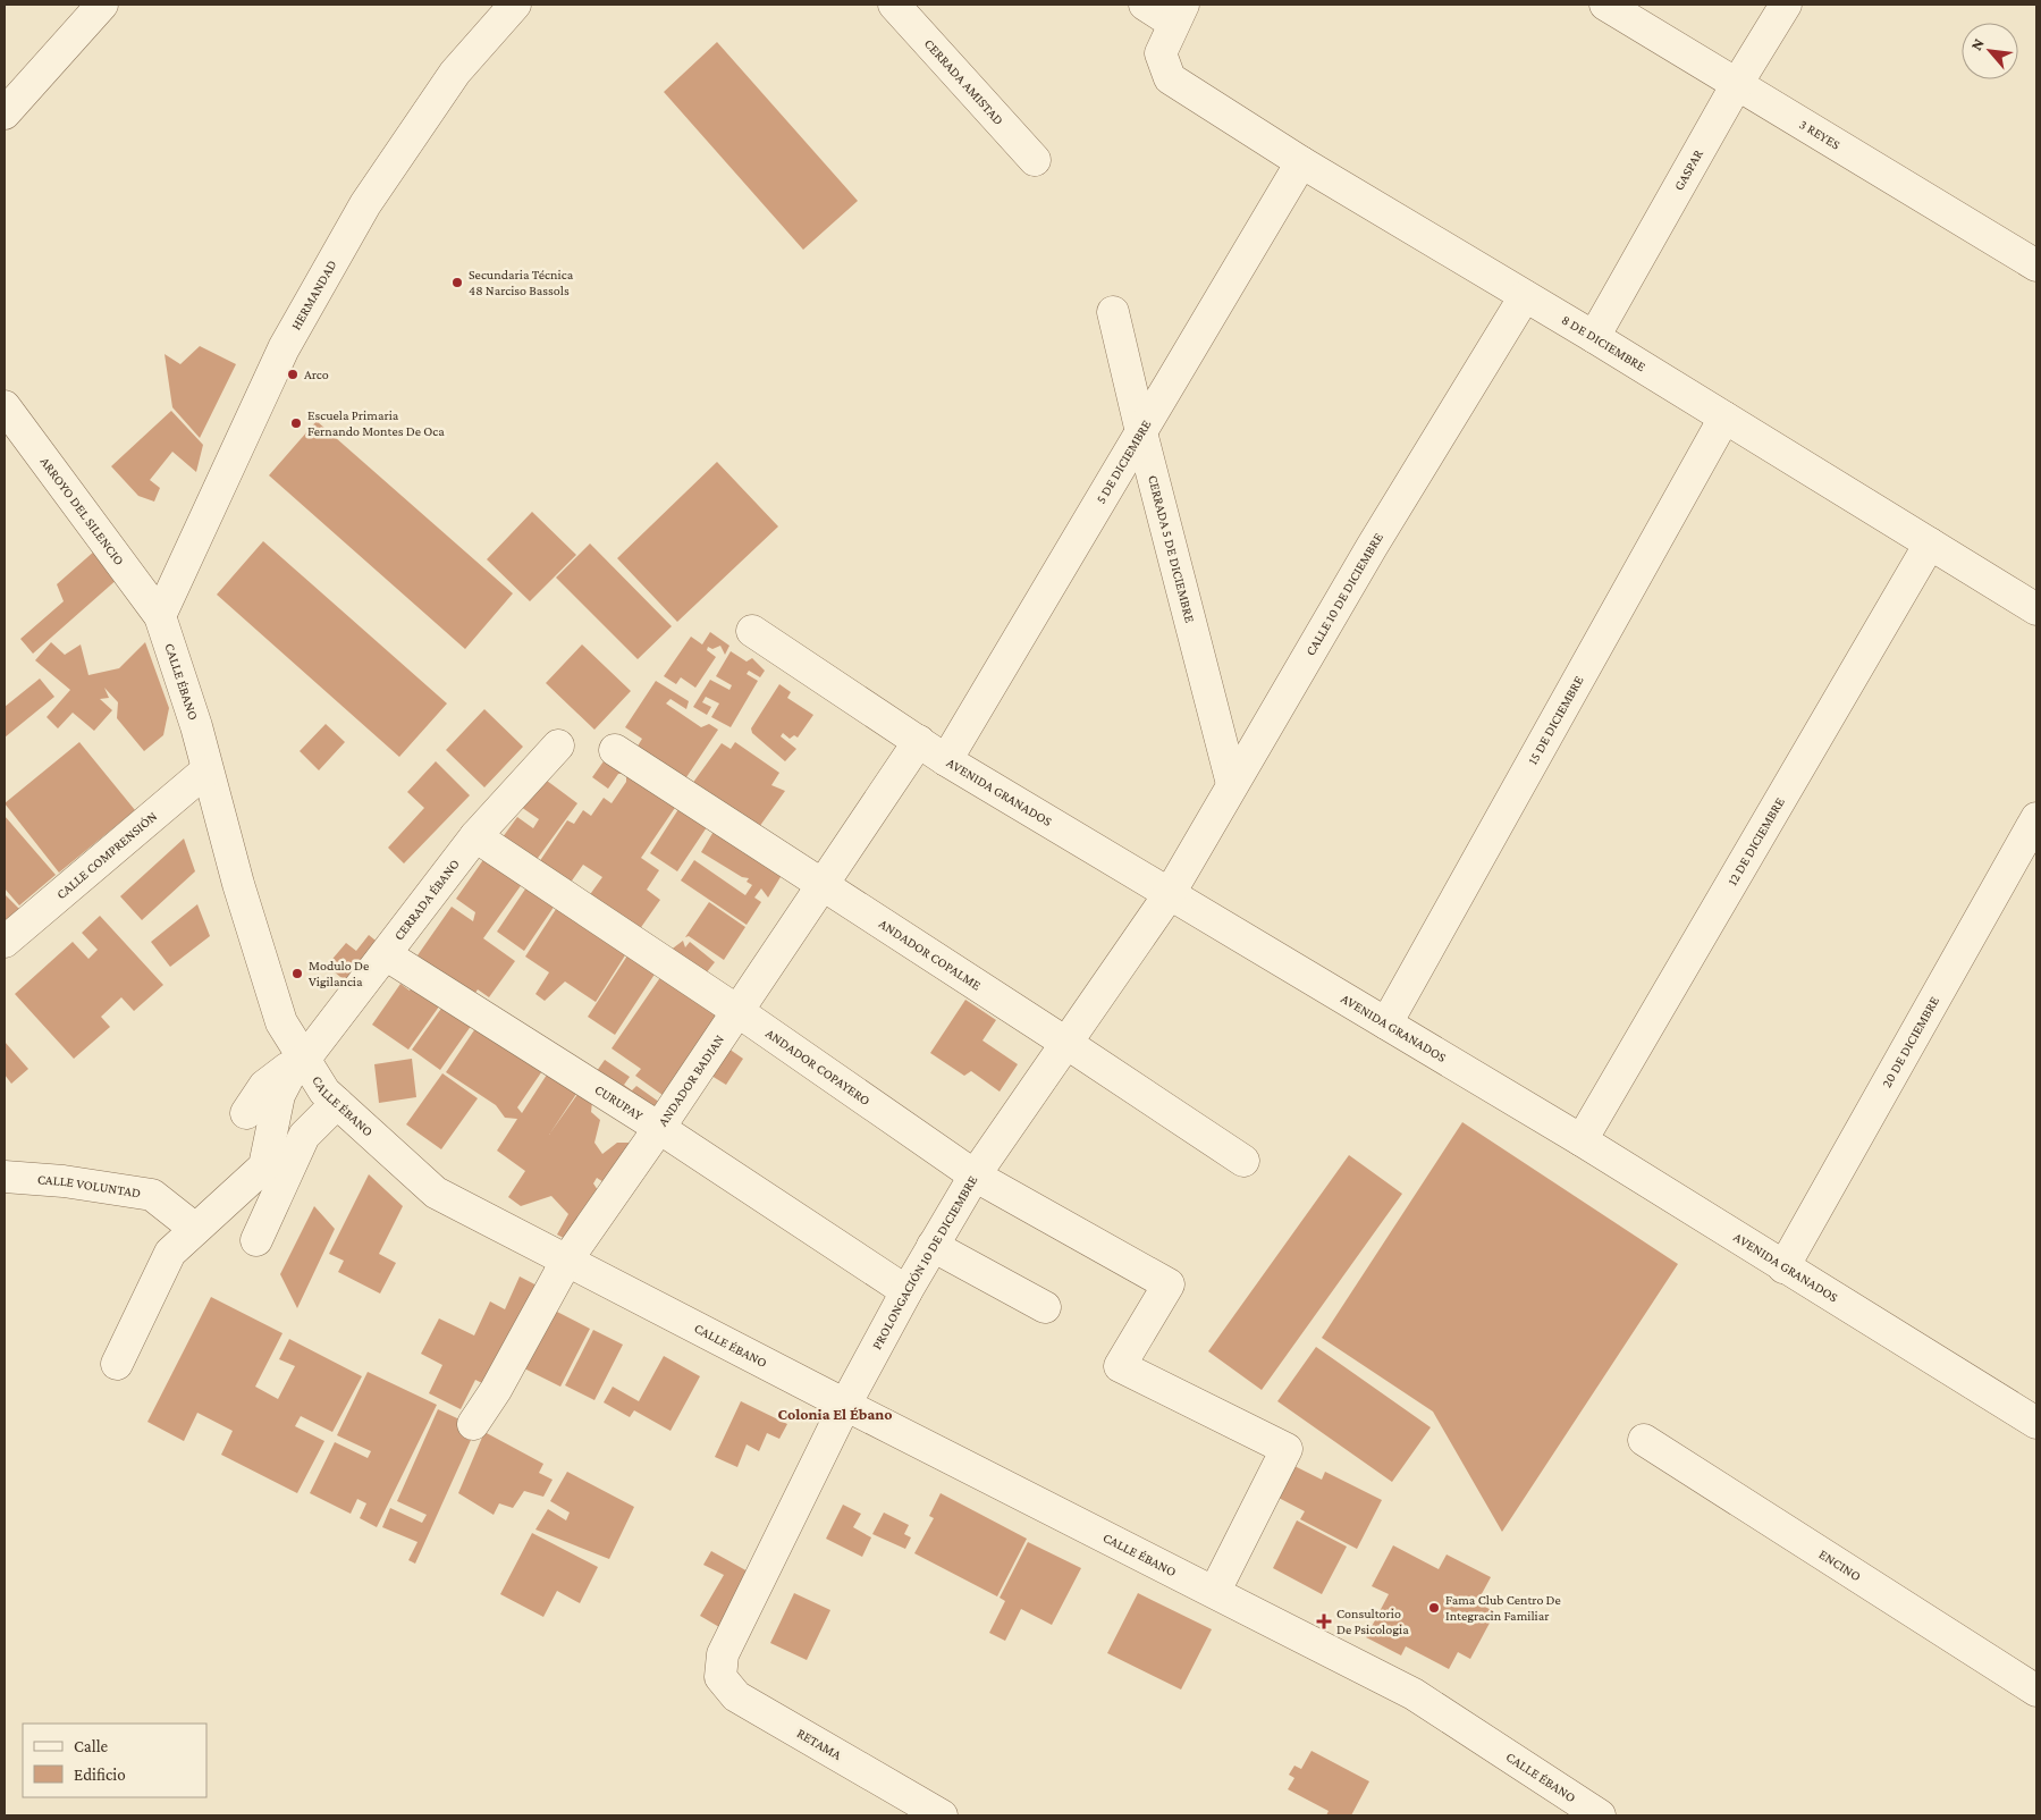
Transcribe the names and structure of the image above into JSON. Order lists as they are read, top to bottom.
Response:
{
  "streets": {
    "street": [
      "CERRADA AMISTAD",
      "3 REYES",
      "GASPAR",
      "HERMANDAD",
      "8 DE DICIEMBRE",
      "5 DE DICIEMBRE",
      "ARROYO DEL SILENCIO",
      "CERRADA 5 DE DICIEMBRE",
      "CALLE 10 DE DICIEMBRE",
      "CALLE ÉBANO",
      "15 DE DICIEMBRE",
      "AVENIDA GRANADOS",
      "12 DE DICIEMBRE",
      "CALLE COMPRENSIÓN",
      "CERRADA ÉBANO",
      "ANDADOR COPALME",
      "20 DE DICIEMBRE",
      "ANDADOR COPAYERO",
      "ANDADOR BADIAN",
      "CURUPAY",
      "CALLE VOLUNTAD",
      "PROLONGACIÓN 10 DE DICIEMBRE",
      "ENCINO",
      "RETAMA"
    ]
  },
  "crossings": [
    ["3 REYES", "GASPAR"],
    ["GASPAR", "8 DE DICIEMBRE"],
    ["HERMANDAD", "ARROYO DEL SILENCIO"],
    ["HERMANDAD", "CALLE ÉBANO"],
    ["8 DE DICIEMBRE", "5 DE DICIEMBRE"],
    ["8 DE DICIEMBRE", "CALLE 10 DE DICIEMBRE"],
    ["8 DE DICIEMBRE", "15 DE DICIEMBRE"],
    ["8 DE DICIEMBRE", "12 DE DICIEMBRE"],
    ["5 DE DICIEMBRE", "CERRADA 5 DE DICIEMBRE"],
    ["5 DE DICIEMBRE", "AVENIDA GRANADOS"],
    ["ARROYO DEL SILENCIO", "CALLE ÉBANO"],
    ["CERRADA 5 DE DICIEMBRE", "CALLE 10 DE DICIEMBRE"],
    ["CALLE 10 DE DICIEMBRE", "AVENIDA GRANADOS"],
    ["CALLE 10 DE DICIEMBRE", "PROLONGACIÓN 10 DE DICIEMBRE"],
    ["CALLE ÉBANO", "CALLE COMPRENSIÓN"],
    ["CALLE ÉBANO", "CERRADA ÉBANO"],
    ["CALLE ÉBANO", "ANDADOR COPAYERO"],
    ["CALLE ÉBANO", "ANDADOR BADIAN"],
    ["CALLE ÉBANO", "PROLONGACIÓN 10 DE DICIEMBRE"],
    ["15 DE DICIEMBRE", "AVENIDA GRANADOS"],
    ["AVENIDA GRANADOS", "12 DE DICIEMBRE"],
    ["AVENIDA GRANADOS", "20 DE DICIEMBRE"],
    ["AVENIDA GRANADOS", "ANDADOR BADIAN"],
    ["AVENIDA GRANADOS", "PROLONGACIÓN 10 DE DICIEMBRE"],
    ["CERRADA ÉBANO", "ANDADOR COPAYERO"],
    ["CERRADA ÉBANO", "CURUPAY"],
    ["ANDADOR COPALME", "ANDADOR BADIAN"],
    ["ANDADOR COPALME", "PROLONGACIÓN 10 DE DICIEMBRE"],
    ["ANDADOR COPAYERO", "ANDADOR BADIAN"],
    ["ANDADOR COPAYERO", "PROLONGACIÓN 10 DE DICIEMBRE"],
    ["ANDADOR BADIAN", "CURUPAY"],
    ["CURUPAY", "PROLONGACIÓN 10 DE DICIEMBRE"],
    ["PROLONGACIÓN 10 DE DICIEMBRE", "RETAMA"]
  ],
  "districts": ["Colonia El Ébano"],
  "places": {
    "other": [
      "Secundaria Técnica 48 Narciso Bassols",
      "Arco",
      "Escuela Primaria Fernando Montes De Oca",
      "Modulo De Vigilancia",
      "Fama Club Centro De Integracin Familiar"
    ],
    "health": ["Consultorio De Psicologia"]
  },
  "legend": ["Calle", "Edificio"],
  "north": "top left"
}
